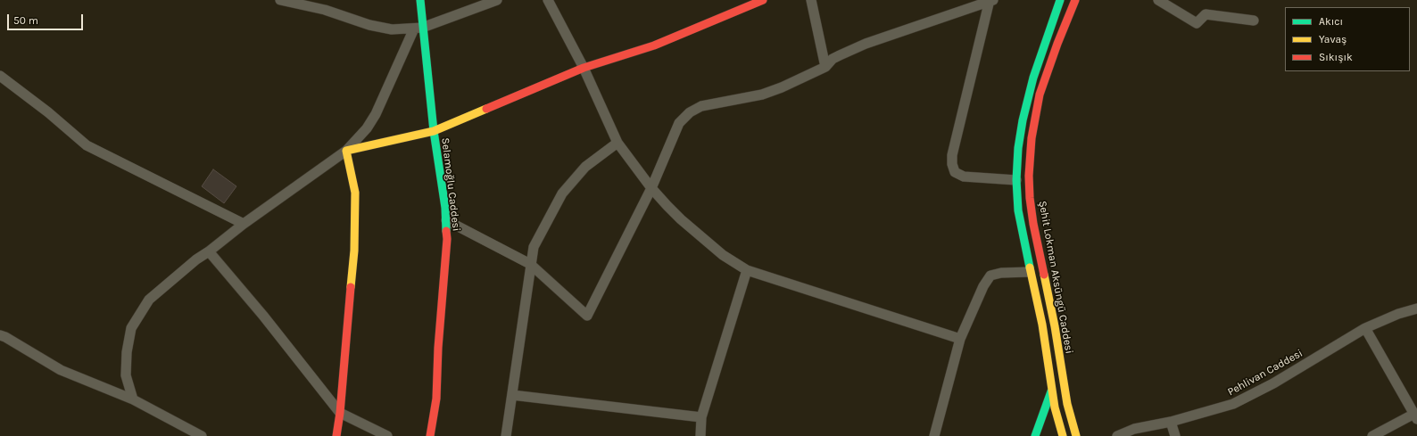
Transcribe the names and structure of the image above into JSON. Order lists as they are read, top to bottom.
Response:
{
  "streets": {
    "street": ["Selamoğlu Caddesi", "Şehit Lokman Aksüngü Caddesi", "Pehlivan Caddesi"]
  },
  "legend": ["Akıcı", "Yavaş", "Sıkışık"],
  "scale_bar": "50 m"
}
